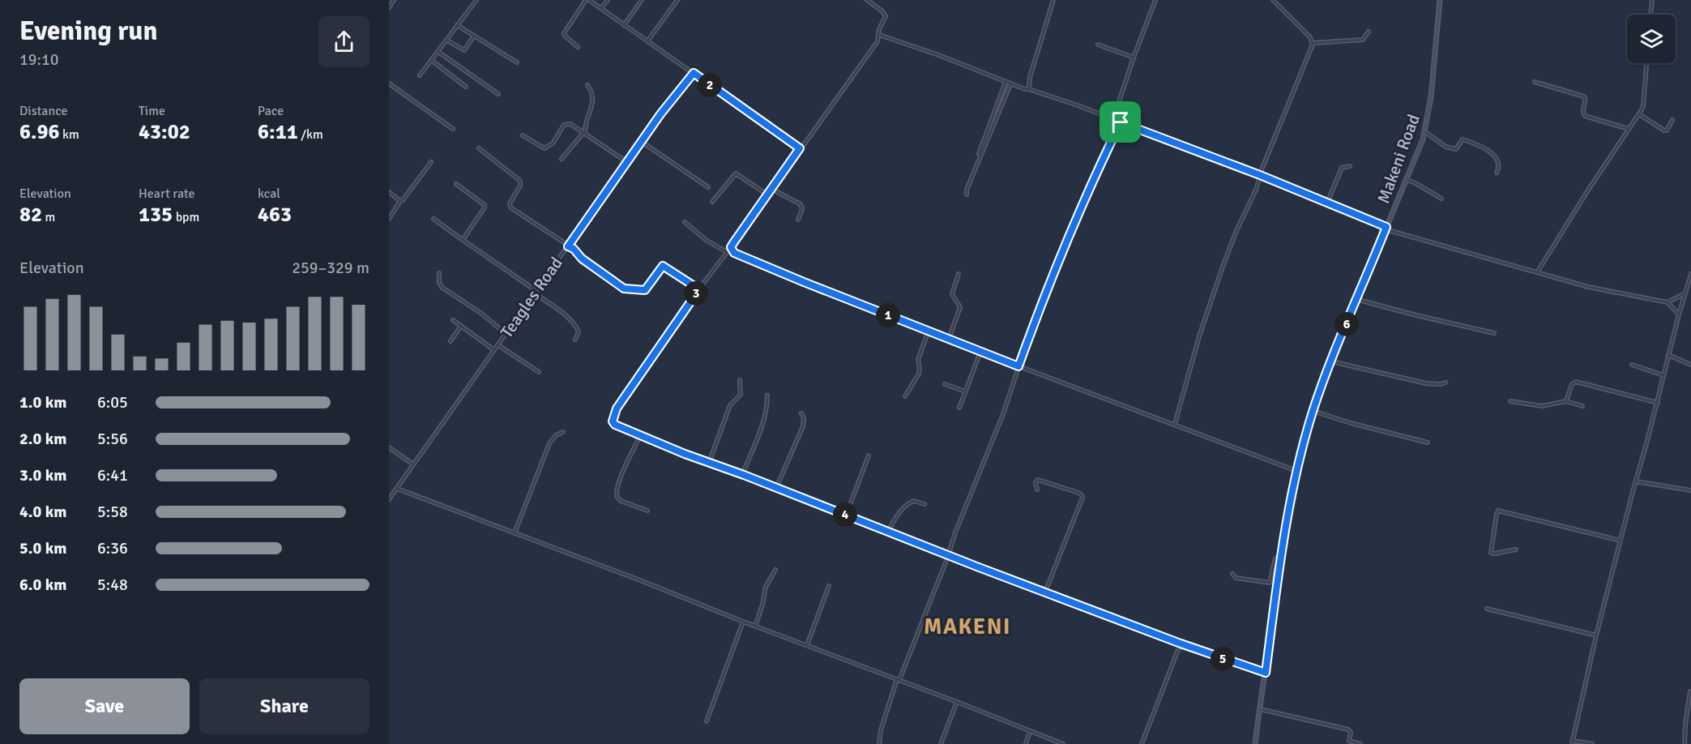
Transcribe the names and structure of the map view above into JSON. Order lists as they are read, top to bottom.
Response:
{
  "streets": {
    "main road": ["Makeni Road"],
    "street": ["Teagles Road"]
  },
  "districts": ["MAKENI"],
  "page": {
    "heading": ["Evening run", "19:10"],
    "pins": [
      "2",
      "3",
      "1",
      "6",
      "4",
      "5"
    ],
    "stats": [
      ["Distance", "6.96 km"],
      ["Time", "43:02"],
      ["Pace", "6:11 /km"],
      ["Elevation", "82 m"],
      ["Heart rate", "135 bpm"],
      ["kcal", "463"]
    ],
    "chart": ["Elevation", "259–329 m"],
    "list": [
      {
        "name": "1.0 km",
        "note": "6:05"
      },
      {
        "name": "2.0 km",
        "note": "5:56"
      },
      {
        "name": "3.0 km",
        "note": "6:41"
      },
      {
        "name": "4.0 km",
        "note": "5:58"
      },
      {
        "name": "5.0 km",
        "note": "6:36"
      },
      {
        "name": "6.0 km",
        "note": "5:48"
      }
    ],
    "buttons": ["Save", "Share"]
  }
}
